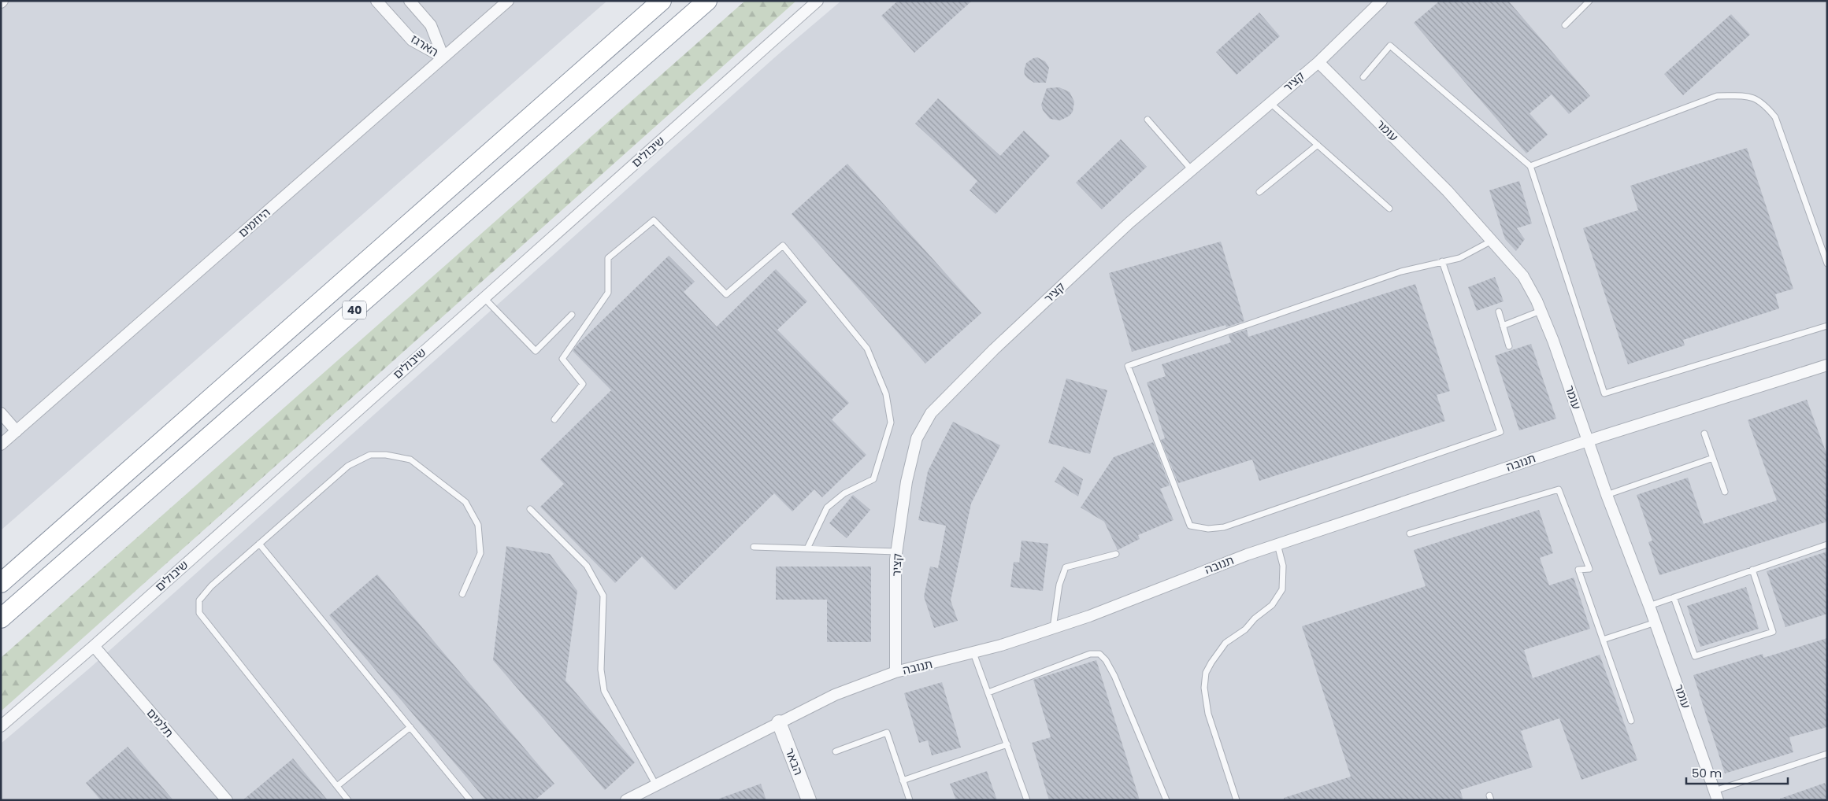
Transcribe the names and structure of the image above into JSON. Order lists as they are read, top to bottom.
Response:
{
  "streets": {
    "highway": ["40"],
    "street": [
      "הארגז",
      "קציר",
      "עומר",
      "שיבולים",
      "היוזמים",
      "תנובה",
      "תלמים",
      "הבאר"
    ]
  },
  "crossings": [
    ["הארגז", "היוזמים"],
    ["קציר", "עומר"],
    ["קציר", "תנובה"],
    ["עומר", "תנובה"],
    ["שיבולים", "תלמים"],
    ["תנובה", "הבאר"]
  ],
  "scale_bar": "50 m"
}
